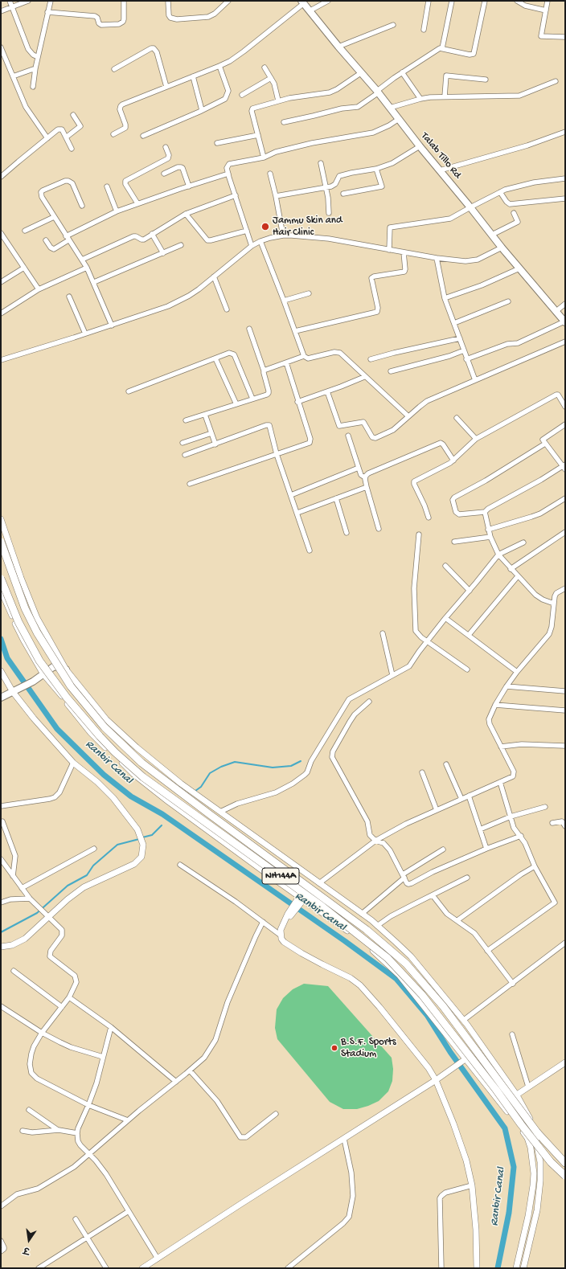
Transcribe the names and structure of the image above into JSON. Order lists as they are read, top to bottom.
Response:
{
  "streets": {
    "highway": ["NH144A"],
    "main road": ["Talab Tillo Rd"]
  },
  "water": ["Ranbir Canal"],
  "places": ["Jammu Skin and Hair Clinic", "B.S.F. Sports Stadium"],
  "north": "bottom"
}
